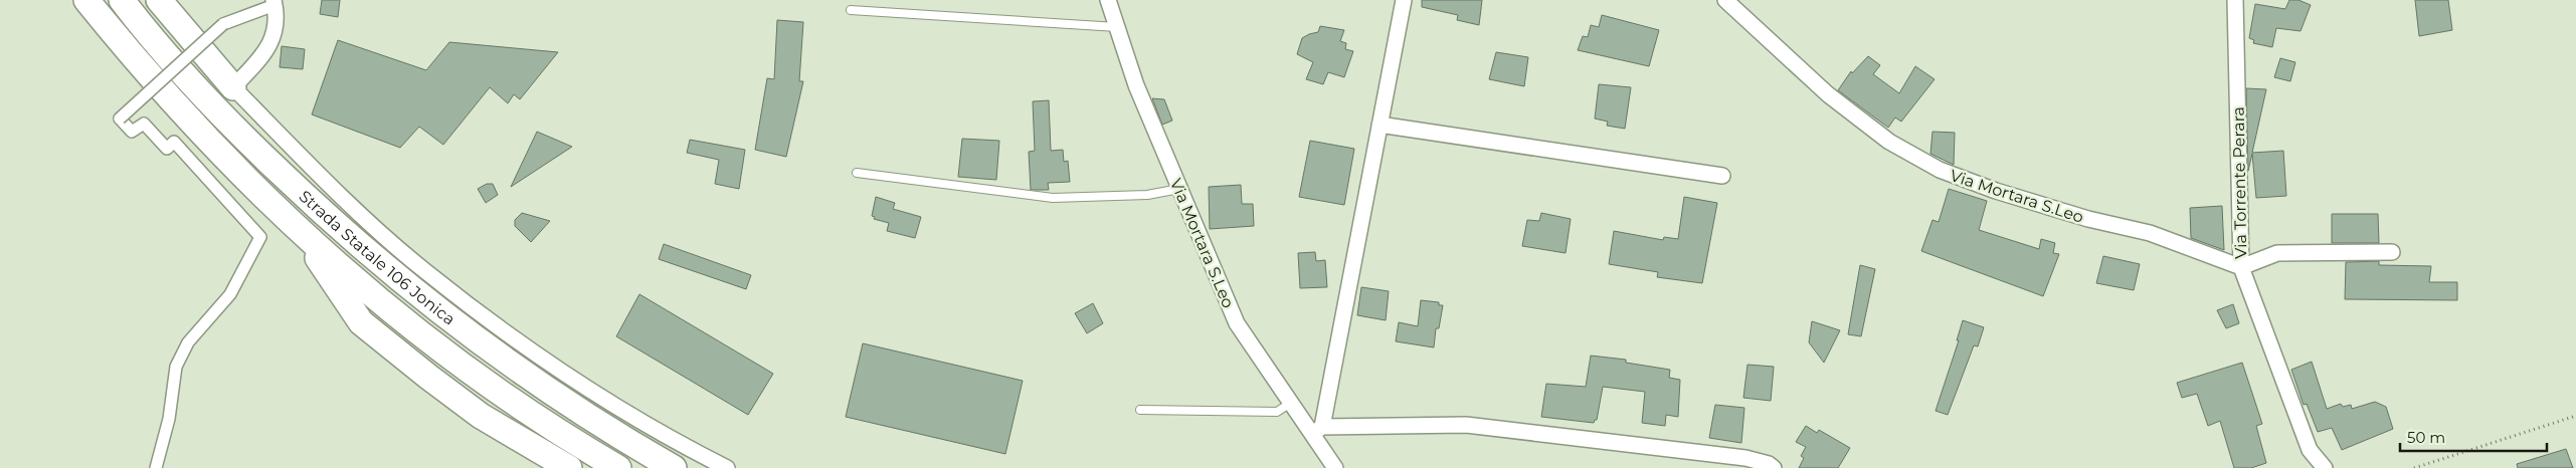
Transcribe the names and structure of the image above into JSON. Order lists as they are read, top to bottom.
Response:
{
  "streets": {
    "highway": ["Strada Statale 106 Jonica"],
    "street": ["Via Torrente Perara", "Via Mortara S.Leo"]
  },
  "crossings": [
    ["Via Torrente Perara", "Via Mortara S.Leo"]
  ],
  "scale_bar": "50 m"
}
